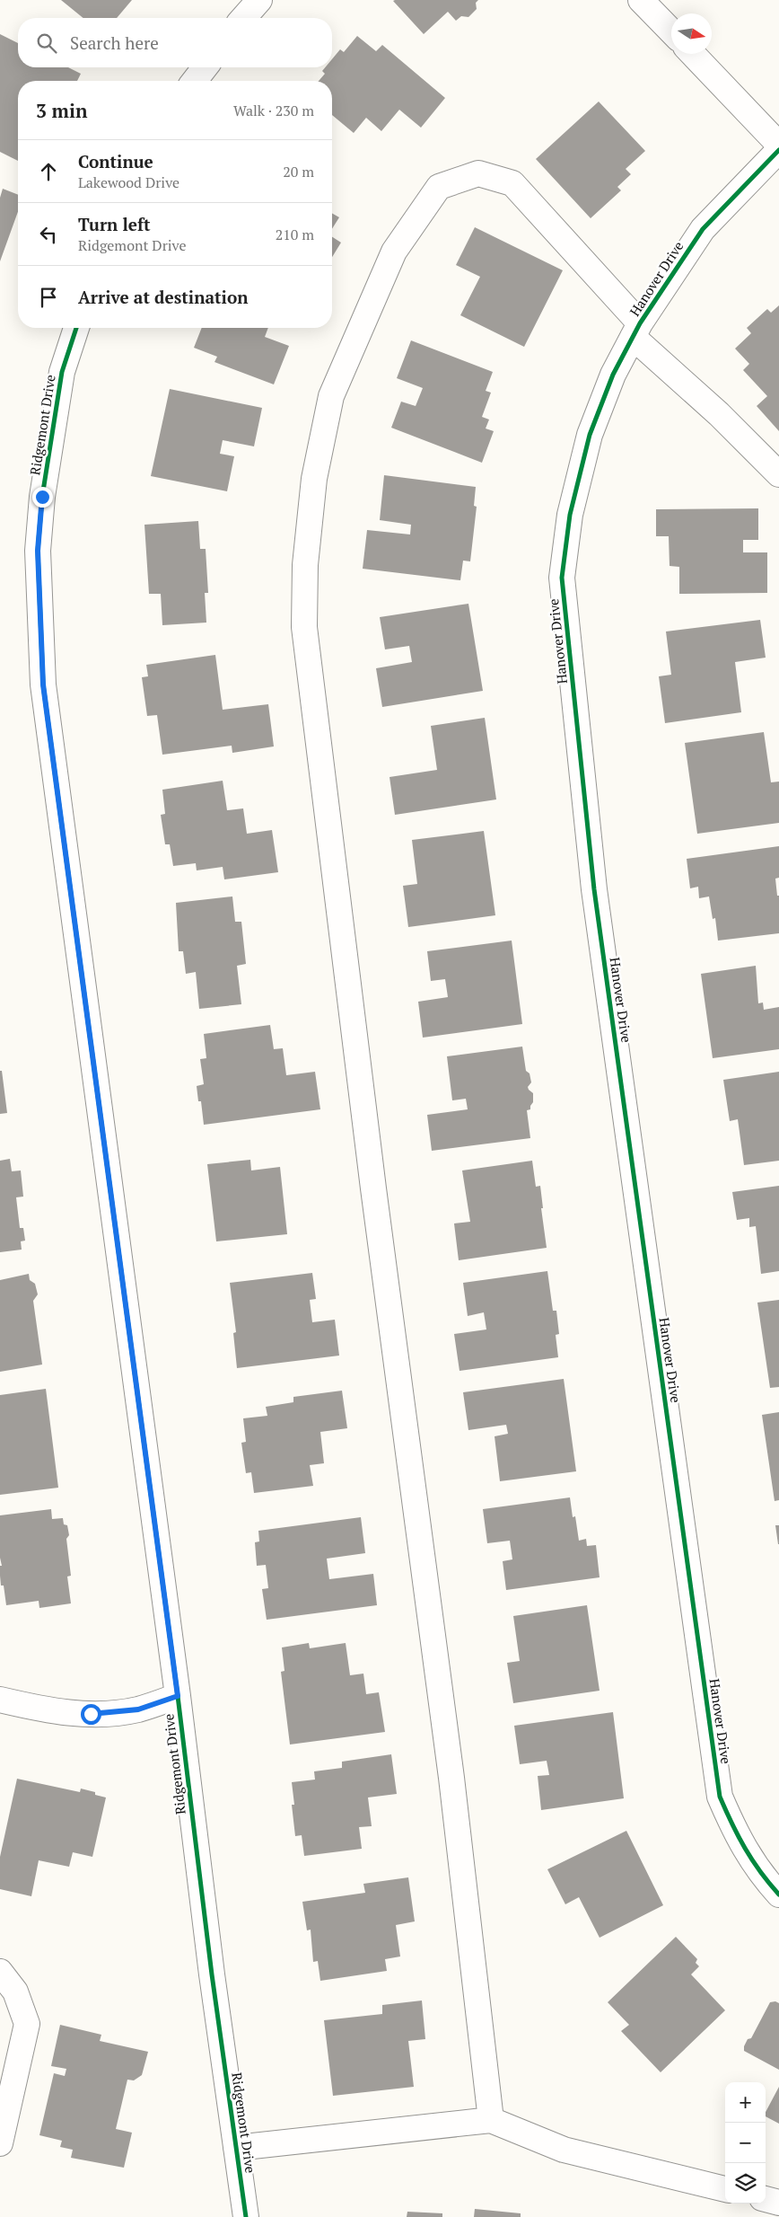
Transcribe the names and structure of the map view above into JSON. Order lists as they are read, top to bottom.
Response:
{
  "streets": {
    "street": ["Hanover Drive", "Ridgemont Drive"]
  },
  "north": "right",
  "page": {
    "search": "Search here",
    "heading": ["3 min", "Walk · 230 m"],
    "list": [
      ["Continue", "Lakewood Drive", "20 m"],
      ["Turn left", "Ridgemont Drive", "210 m"],
      "Arrive at destination"
    ],
    "map_buttons": ["+", "−"]
  }
}
